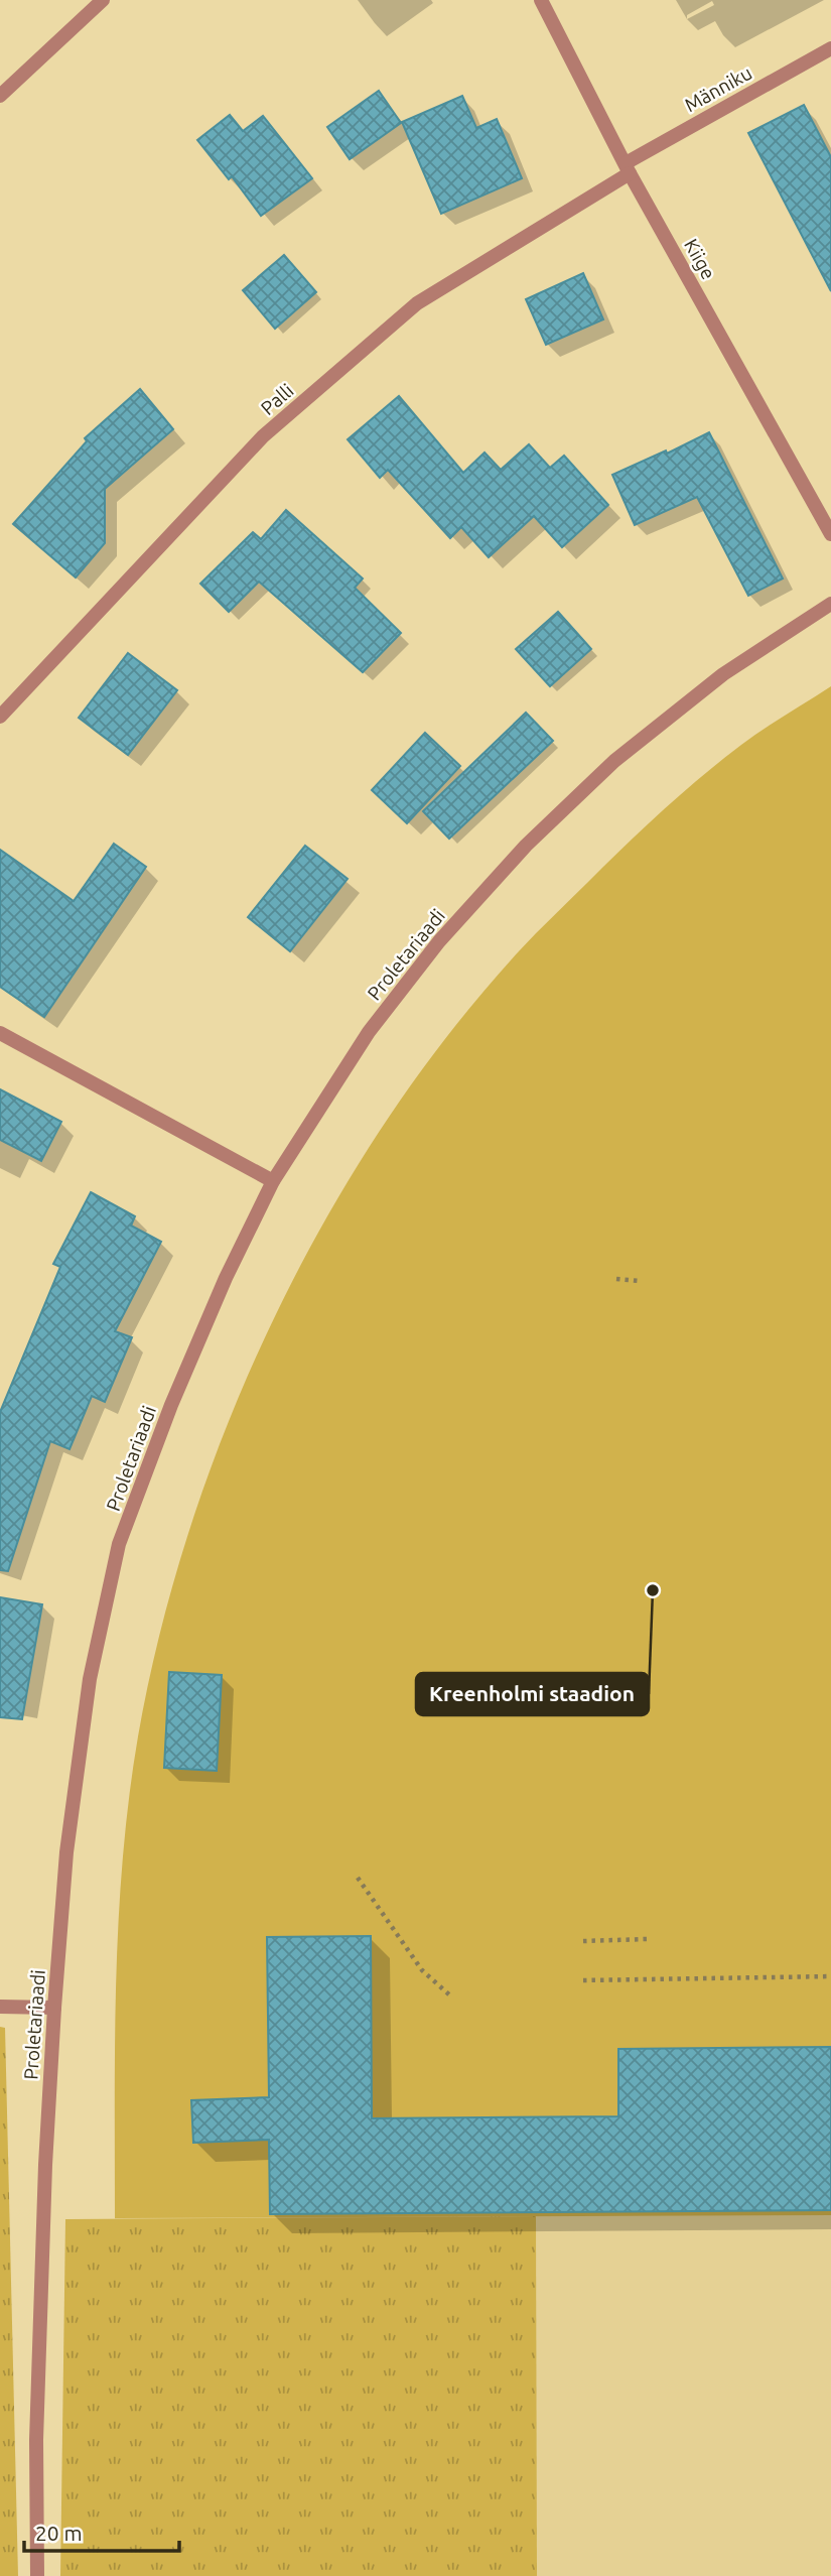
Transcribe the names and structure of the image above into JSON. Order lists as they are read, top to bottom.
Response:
{
  "streets": {
    "street": [
      "Männiku",
      "Kiige",
      "Palli",
      "Proletariaadi"
    ]
  },
  "crossings": [
    ["Männiku", "Kiige"],
    ["Männiku", "Palli"],
    ["Kiige", "Palli"]
  ],
  "places": ["Kreenholmi staadion"],
  "scale_bar": "20 m"
}
